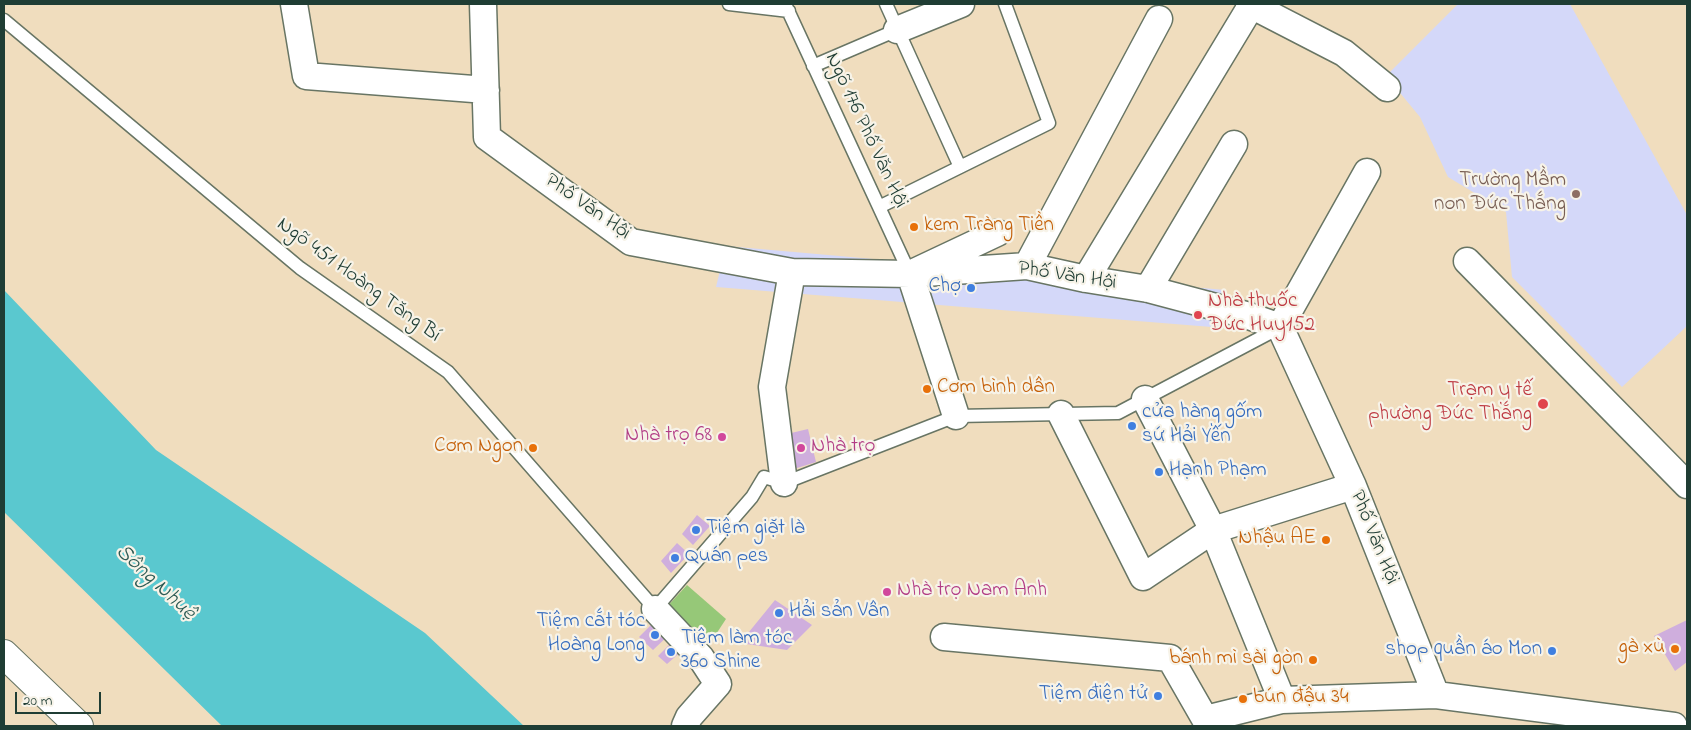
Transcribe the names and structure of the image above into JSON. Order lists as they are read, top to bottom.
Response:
{
  "streets": {
    "street": ["Phố Văn Hội"],
    "lane": ["Ngõ 176 Phố Văn Hội", "Ngõ 451 Hoàng Tăng Bí"]
  },
  "crossings": [
    ["Ngõ 176 Phố Văn Hội", "Phố Văn Hội"]
  ],
  "water": ["Sông Nhuệ"],
  "places": [
    "Trường Mầm non Đức Thắng",
    "kem Tràng Tiền",
    "Chợ",
    "Nhà thuốc Đức Huy152",
    "Cơm bình dân",
    "Trạm y tế phường Đức Thắng",
    "cửa hàng gốm sứ Hải Yến",
    "Nhà trọ 68",
    "Cơm Ngon",
    "Nhà trọ",
    "Hạnh Phạm",
    "Tiệm giặt là",
    "Nhậu AE",
    "Quán pes",
    "Nhà trọ Nam Anh",
    "Hải sản Vân",
    "Tiệm cắt tóc Hoàng Long",
    "gà xù",
    "shop quần áo Mon",
    "Tiệm làm tóc 360 Shine",
    "bánh mì sài gòn",
    "Tiệm điện tử",
    "bún đậu 34"
  ],
  "scale_bar": "20 m"
}
